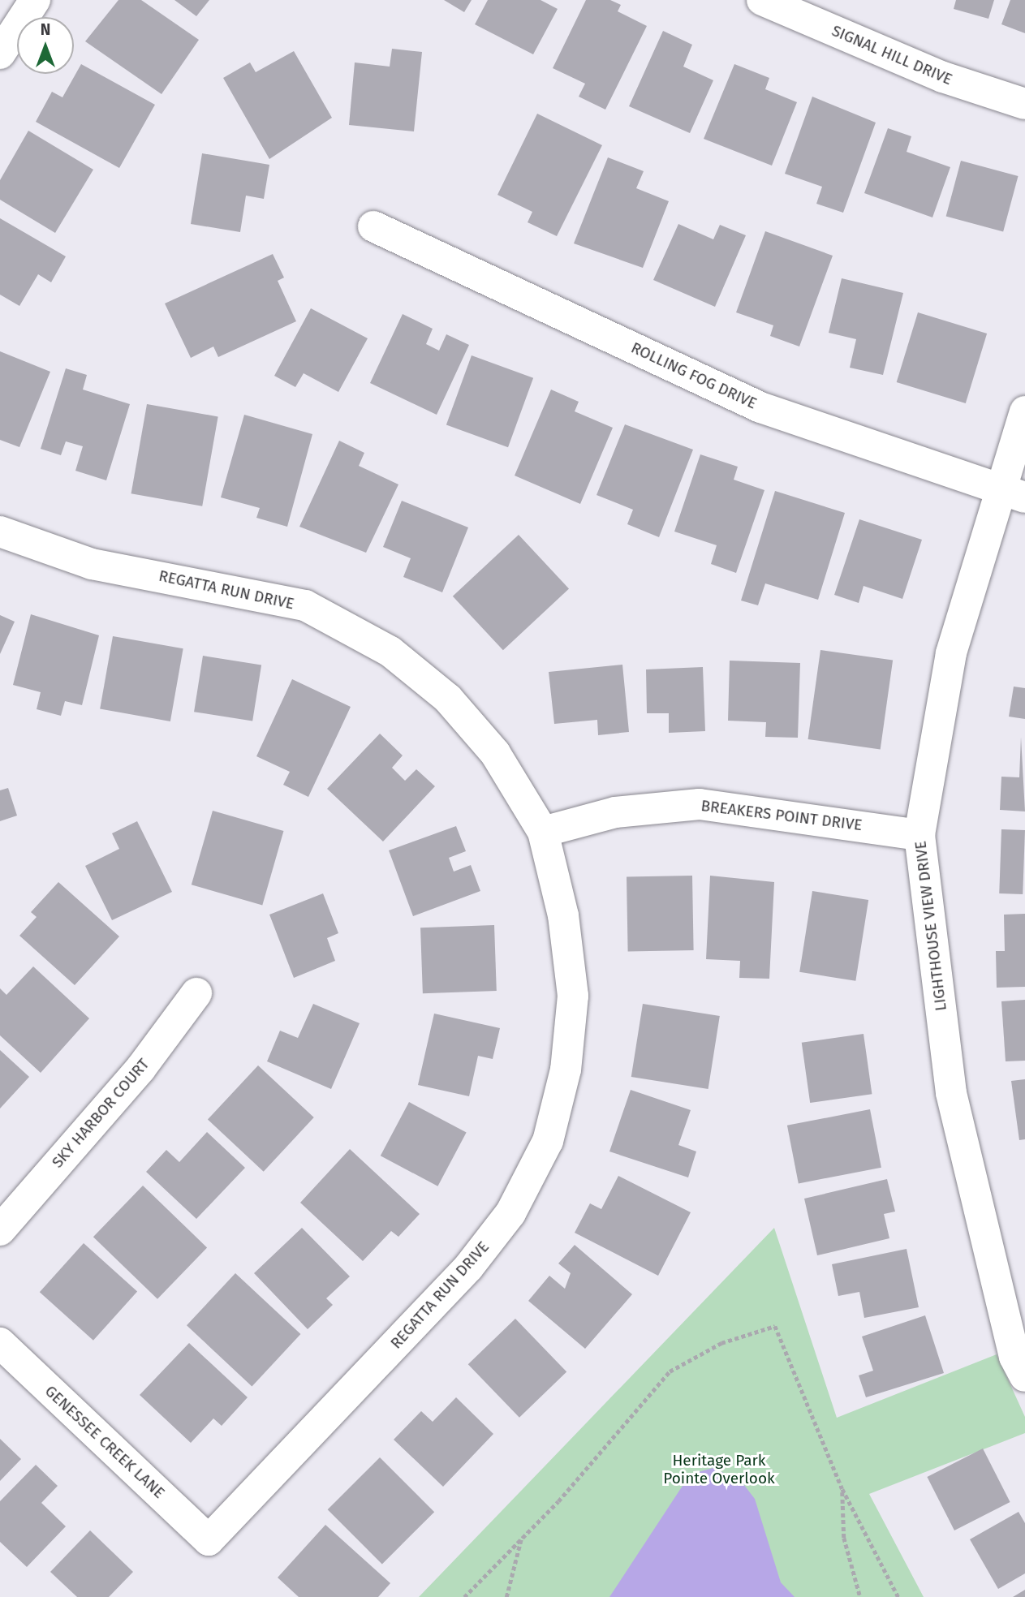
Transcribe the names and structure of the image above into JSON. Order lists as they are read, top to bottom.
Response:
{
  "streets": {
    "street": [
      "SIGNAL HILL DRIVE",
      "ROLLING FOG DRIVE",
      "REGATTA RUN DRIVE",
      "BREAKERS POINT DRIVE",
      "LIGHTHOUSE VIEW DRIVE",
      "SKY HARBOR COURT",
      "GENESSEE CREEK LANE"
    ]
  },
  "crossings": [
    ["ROLLING FOG DRIVE", "LIGHTHOUSE VIEW DRIVE"],
    ["REGATTA RUN DRIVE", "BREAKERS POINT DRIVE"],
    ["REGATTA RUN DRIVE", "GENESSEE CREEK LANE"],
    ["BREAKERS POINT DRIVE", "LIGHTHOUSE VIEW DRIVE"]
  ],
  "parks": ["Heritage Park Pointe Overlook"],
  "north": "top"
}
